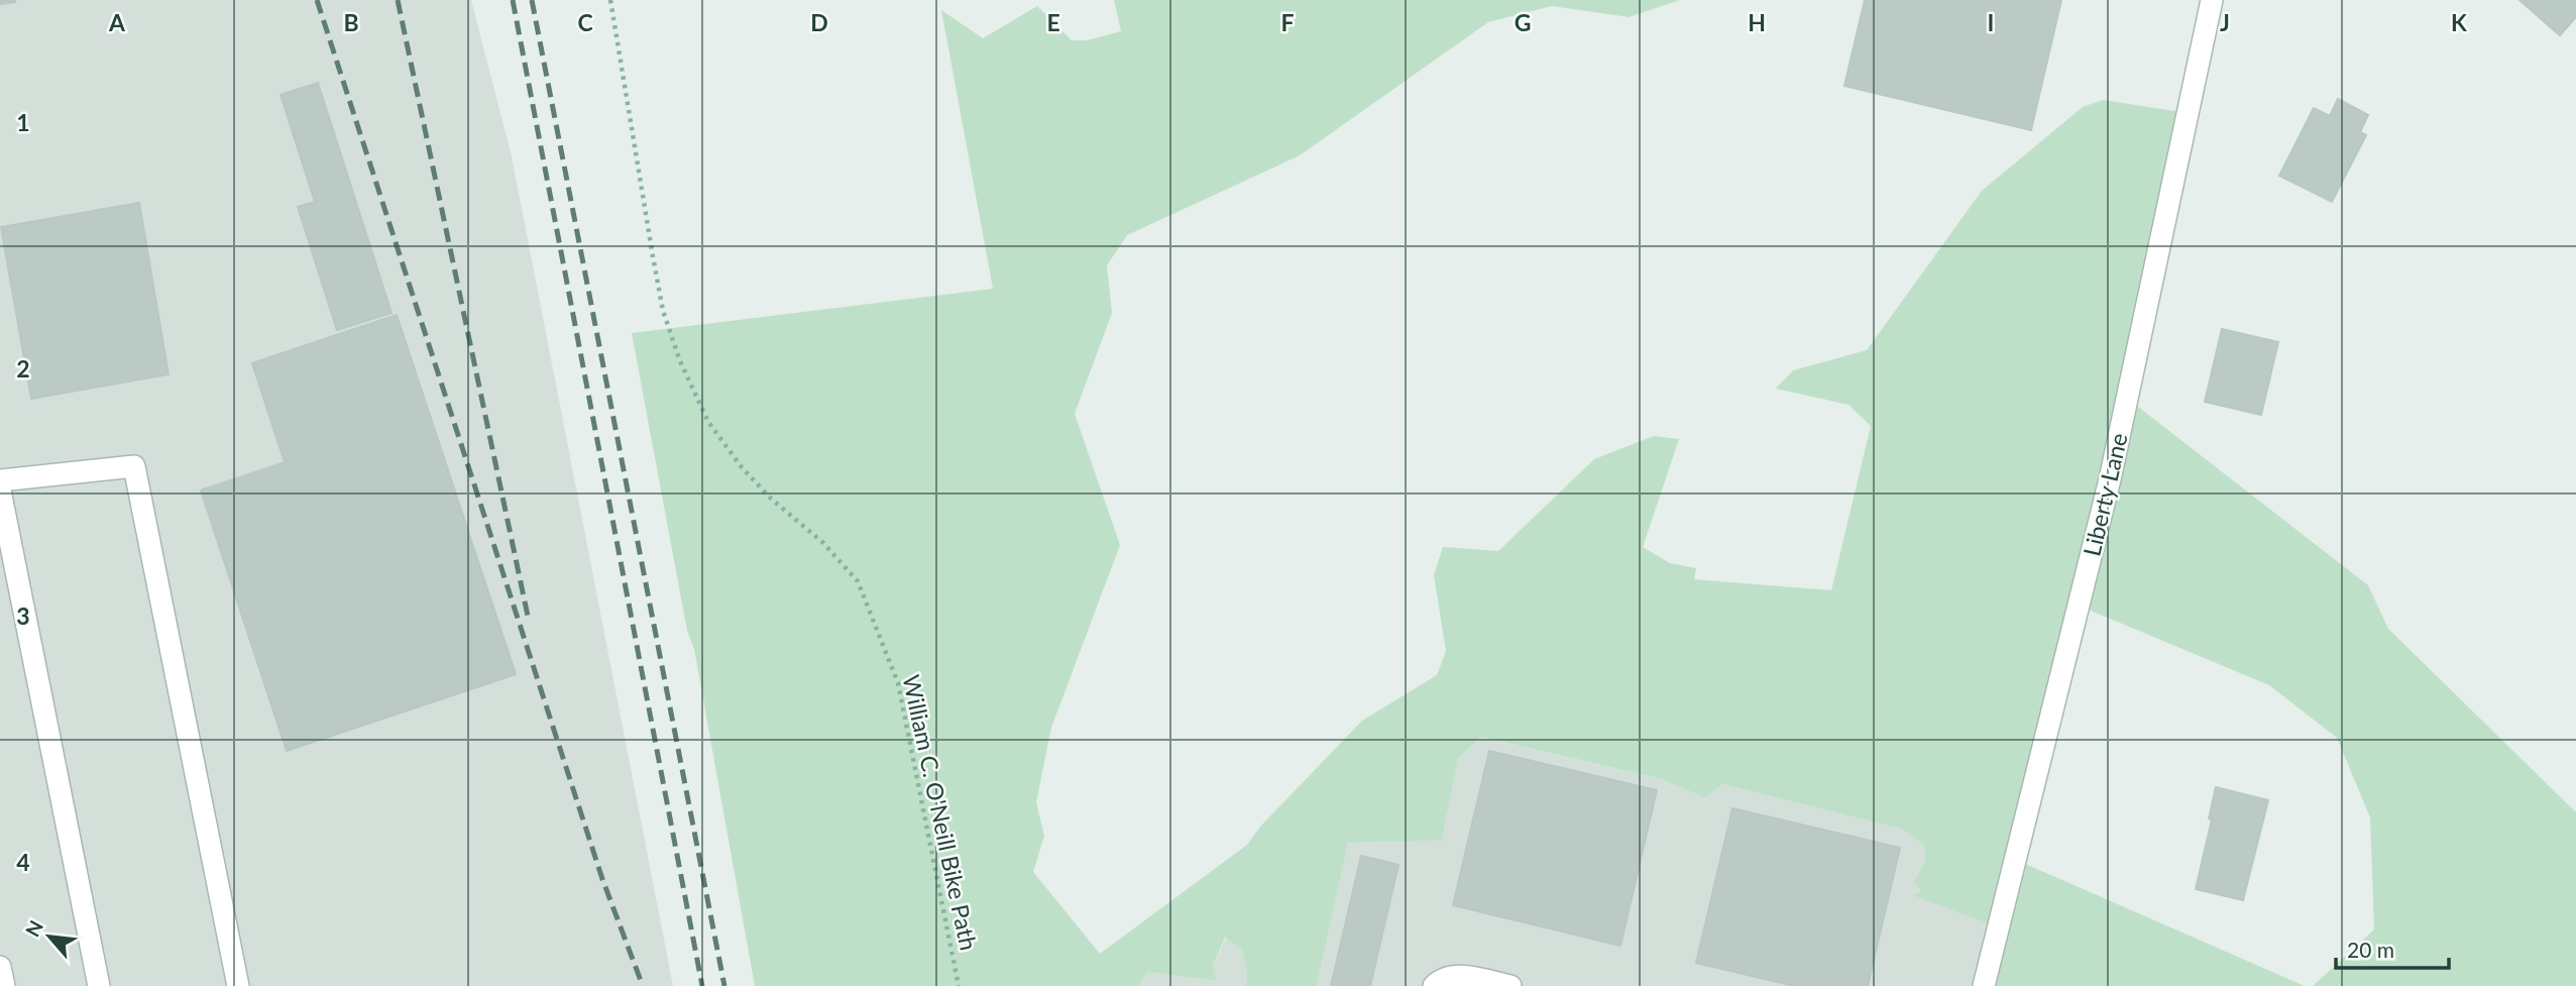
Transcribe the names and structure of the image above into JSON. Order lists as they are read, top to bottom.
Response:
{
  "streets": {
    "street": ["Liberty Lane"],
    "path": ["William C. O'Neill Bike Path"]
  },
  "scale_bar": "20 m",
  "north": "top left",
  "grid": {
    "columns": [
      "A",
      "B",
      "C",
      "D",
      "E",
      "F",
      "G",
      "H",
      "I",
      "J",
      "K"
    ],
    "rows": [
      "1",
      "2",
      "3",
      "4"
    ]
  }
}
